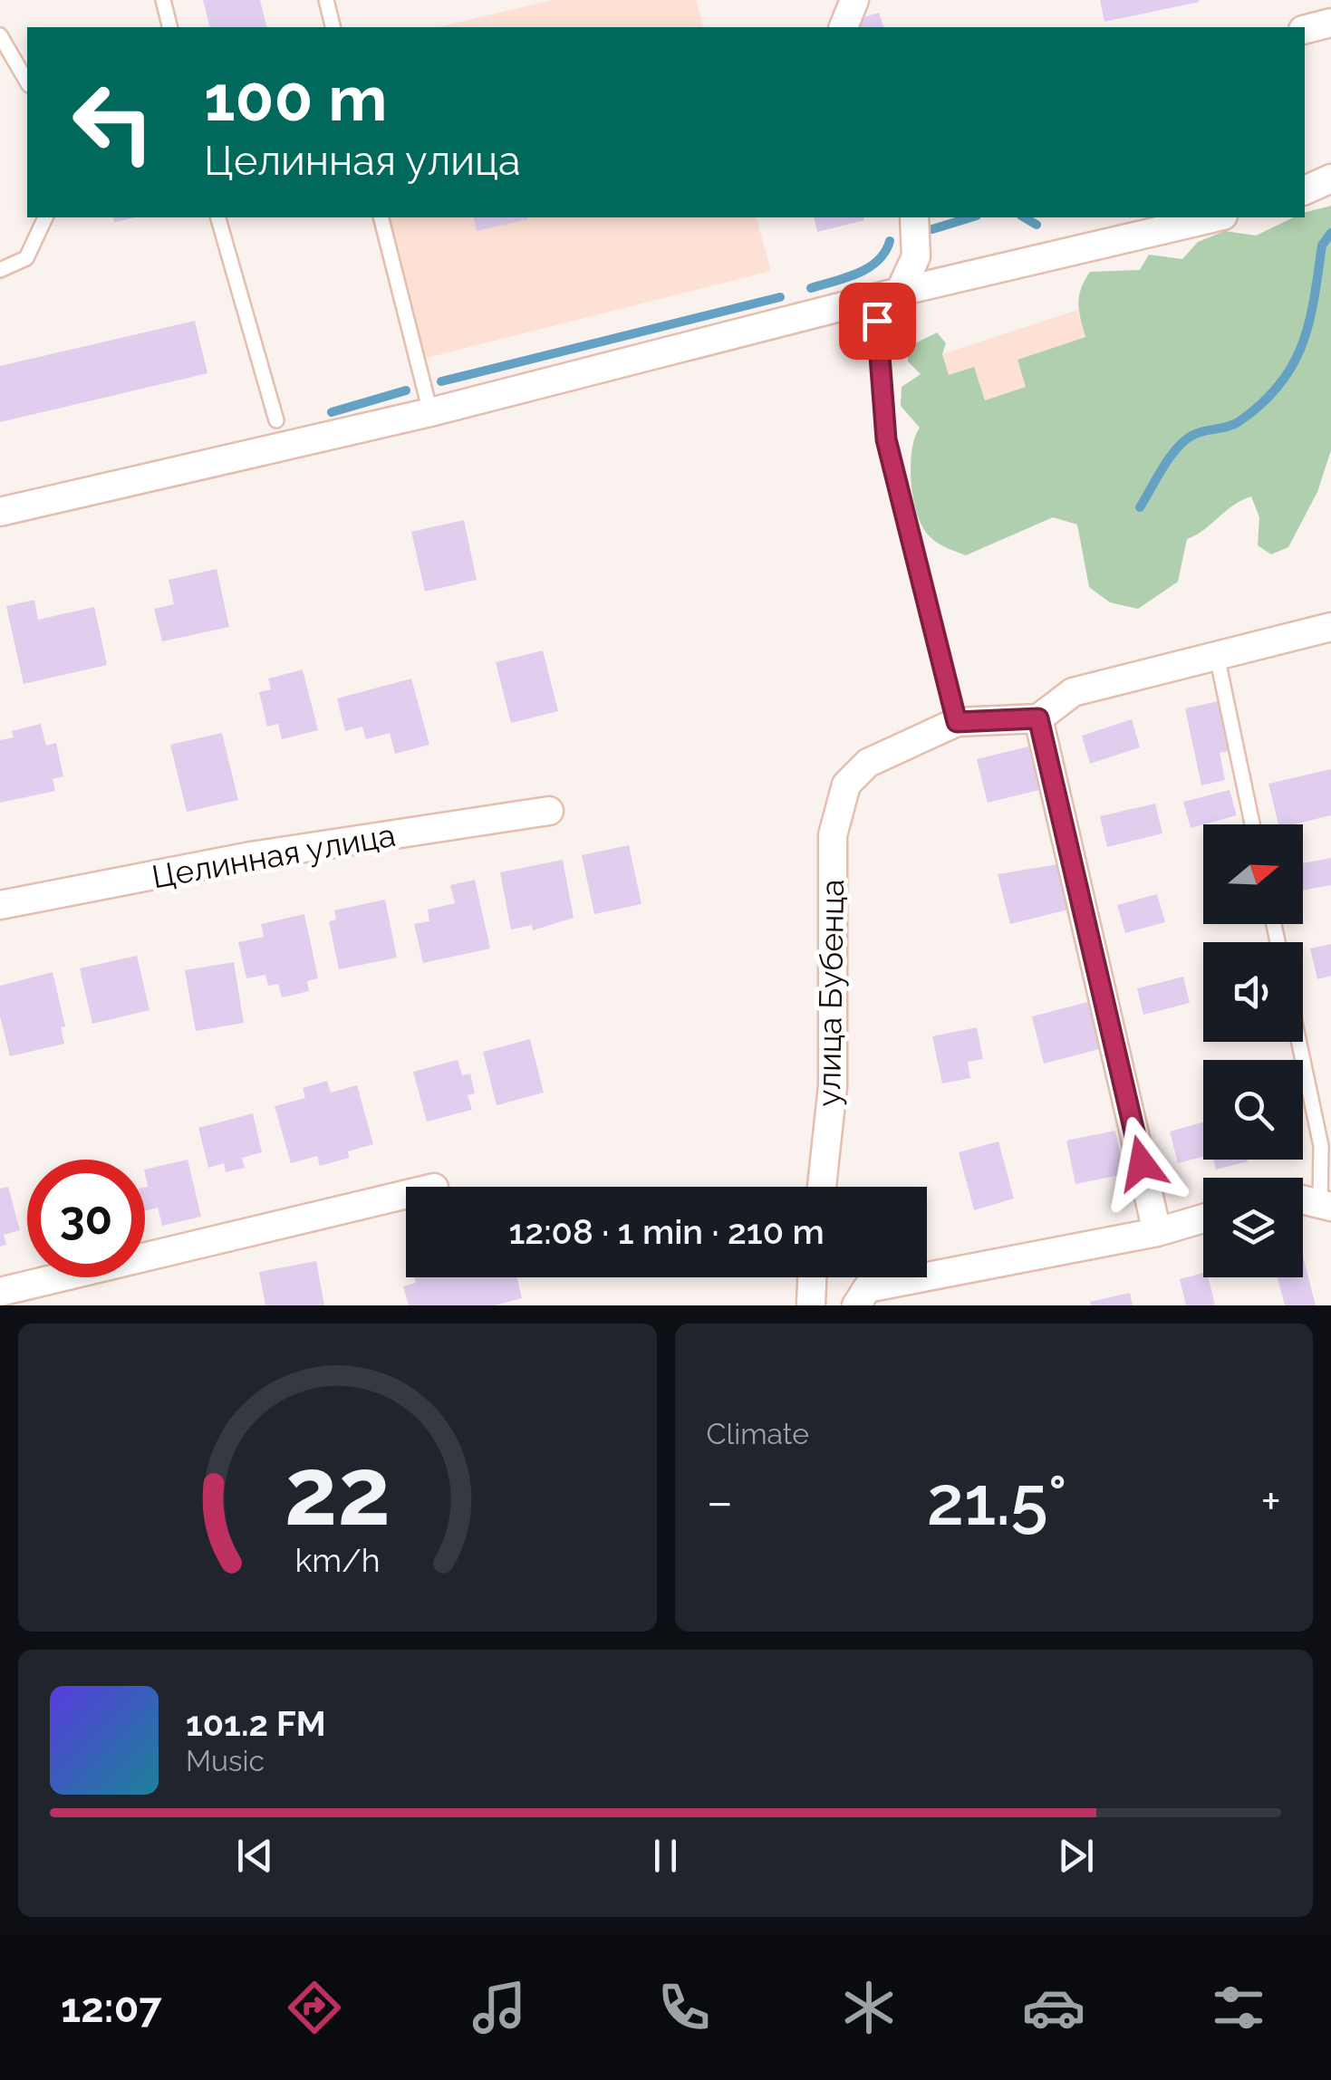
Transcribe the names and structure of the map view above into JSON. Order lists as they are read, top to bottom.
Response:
{
  "streets": {
    "street": ["Целинная улица", "улица Бубенца"]
  },
  "north": "right",
  "page": {
    "turn": ["100 m", "Целинная улица"],
    "limit": "30",
    "trip": "12:08 · 1 min · 210 m",
    "tile": "Climate",
    "heat": ["−", "21.5°", "+"],
    "song": ["101.2 FM", "Music"],
    "tabs": "12:07",
    "gauge": ["22", "km/h"]
  }
}
